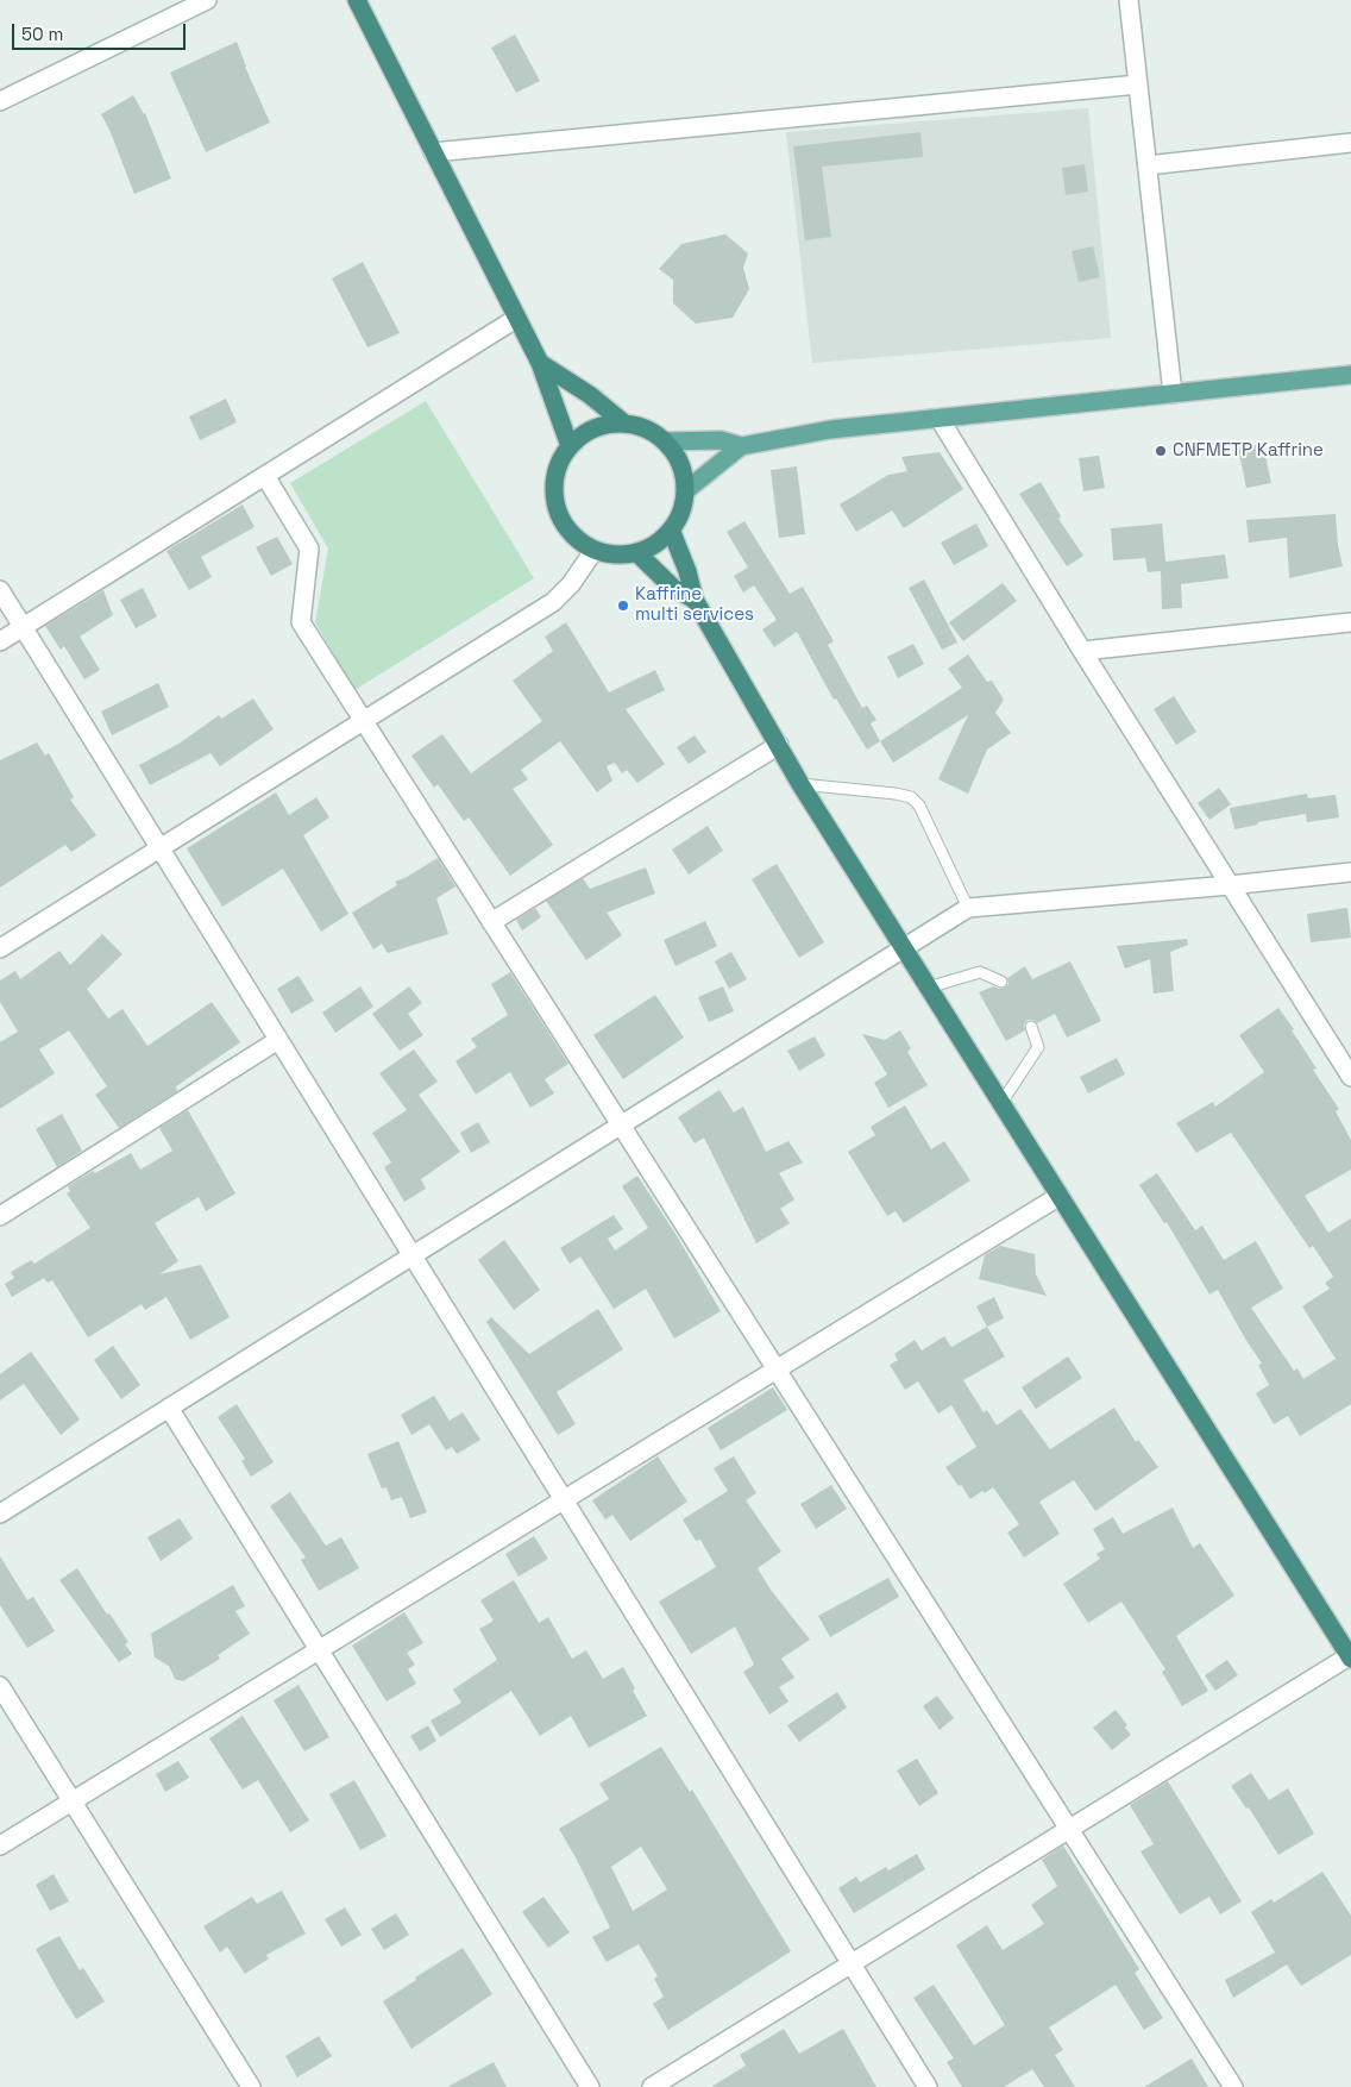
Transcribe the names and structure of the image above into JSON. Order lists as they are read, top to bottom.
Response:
{
  "places": ["CNFMETP Kaffrine", "Kaffrine multi services"],
  "scale_bar": "50 m"
}
